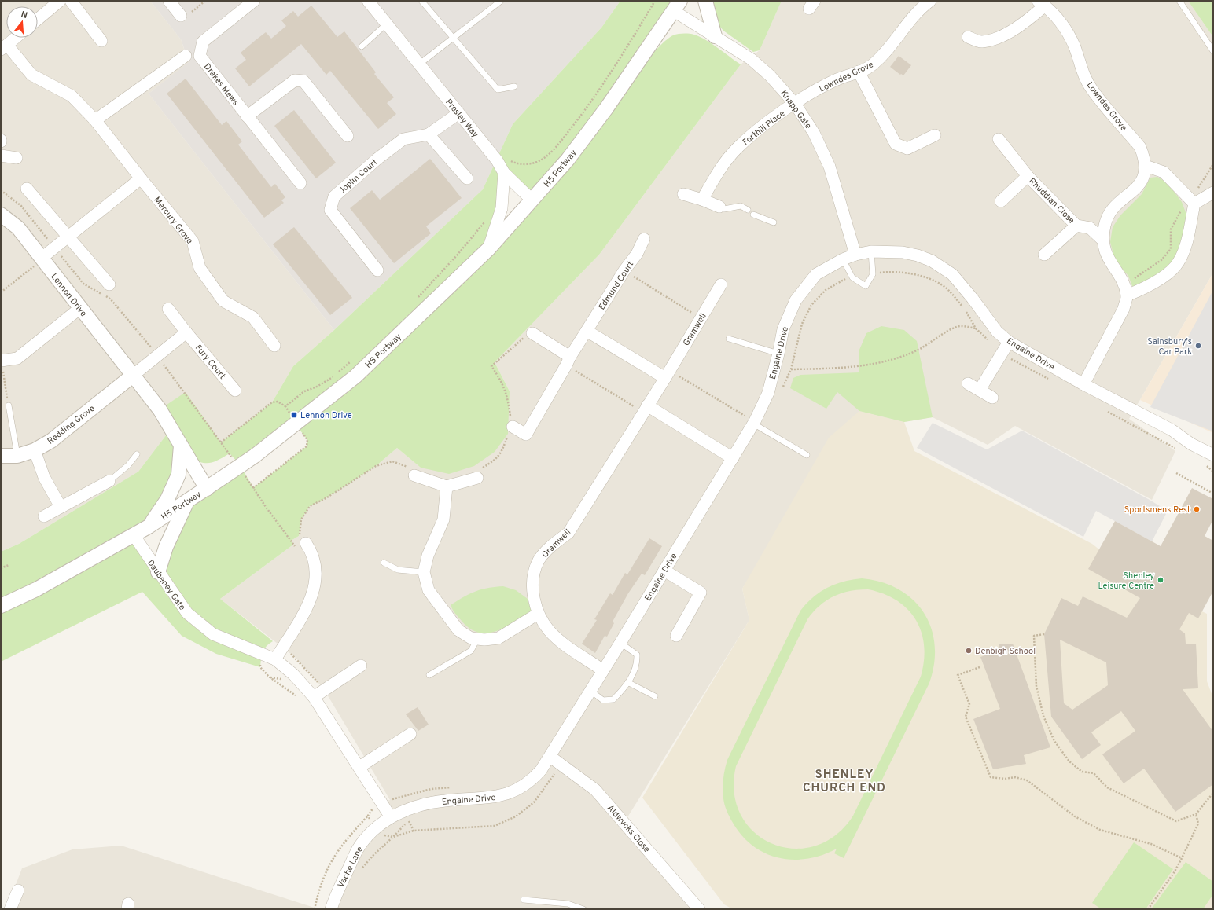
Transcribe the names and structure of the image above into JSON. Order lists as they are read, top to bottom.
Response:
{
  "streets": {
    "street": [
      "Lowndes Grove",
      "Drakes Mews",
      "Knapp Gate",
      "Presley Way",
      "Forthill Place",
      "H5 Portway",
      "Joplin Court",
      "Rhuddlan Close",
      "Mercury Grove",
      "Edmund Court",
      "Lennon Drive",
      "Gramwell",
      "Engaine Drive",
      "Fury Court",
      "Redding Grove",
      "Daubeney Gate",
      "Aldwycks Close",
      "Vache Lane"
    ]
  },
  "crossings": [
    ["Lowndes Grove", "Knapp Gate"],
    ["Lowndes Grove", "Forthill Place"],
    ["Lowndes Grove", "Rhuddlan Close"],
    ["Knapp Gate", "Forthill Place"],
    ["Knapp Gate", "H5 Portway"],
    ["Knapp Gate", "Engaine Drive"],
    ["Presley Way", "H5 Portway"],
    ["Presley Way", "Joplin Court"],
    ["H5 Portway", "Lennon Drive"],
    ["H5 Portway", "Daubeney Gate"],
    ["Lennon Drive", "Redding Grove"],
    ["Gramwell", "Engaine Drive"],
    ["Engaine Drive", "Daubeney Gate"],
    ["Engaine Drive", "Aldwycks Close"],
    ["Engaine Drive", "Vache Lane"],
    ["Daubeney Gate", "Vache Lane"]
  ],
  "districts": ["SHENLEY CHURCH END"],
  "places": {
    "other": [
      "Sainsbury's Car Park",
      "Sportsmens Rest",
      "Shenley Leisure Centre",
      "Denbigh School"
    ],
    "transit": ["Lennon Drive"]
  },
  "north": "top"
}
